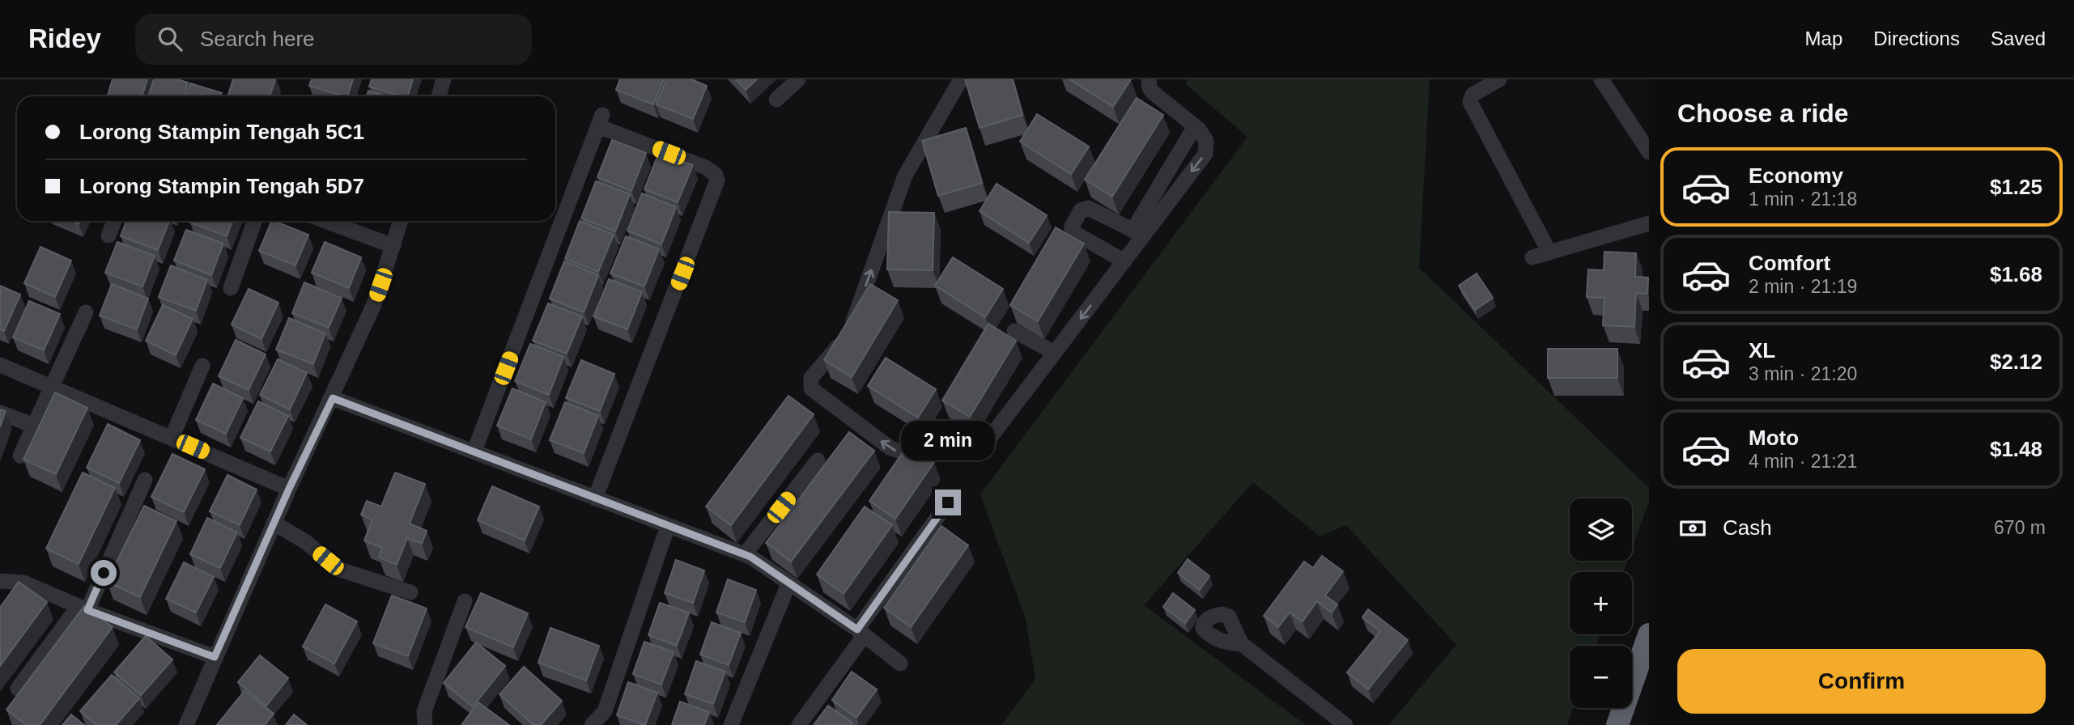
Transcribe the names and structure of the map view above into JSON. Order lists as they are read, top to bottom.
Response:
{
  "page": {
    "header": "Ridey",
    "search": "Search here",
    "nav": ["Map", "Directions", "Saved"],
    "heading": "Choose a ride",
    "banner": ["Lorong Stampin Tengah 5C1", "Lorong Stampin Tengah 5D7"],
    "list": [
      {
        "name": "Economy",
        "note": "1 min · 21:18",
        "value": "$1.25"
      },
      {
        "name": "Comfort",
        "note": "2 min · 21:19",
        "value": "$1.68"
      },
      {
        "name": "XL",
        "note": "3 min · 21:20",
        "value": "$2.12"
      },
      {
        "name": "Moto",
        "note": "4 min · 21:21",
        "value": "$1.48"
      }
    ],
    "bubble": "2 min",
    "pay": ["Cash", "670 m"],
    "map_buttons": ["+", "−"],
    "buttons": "Confirm"
  }
}
